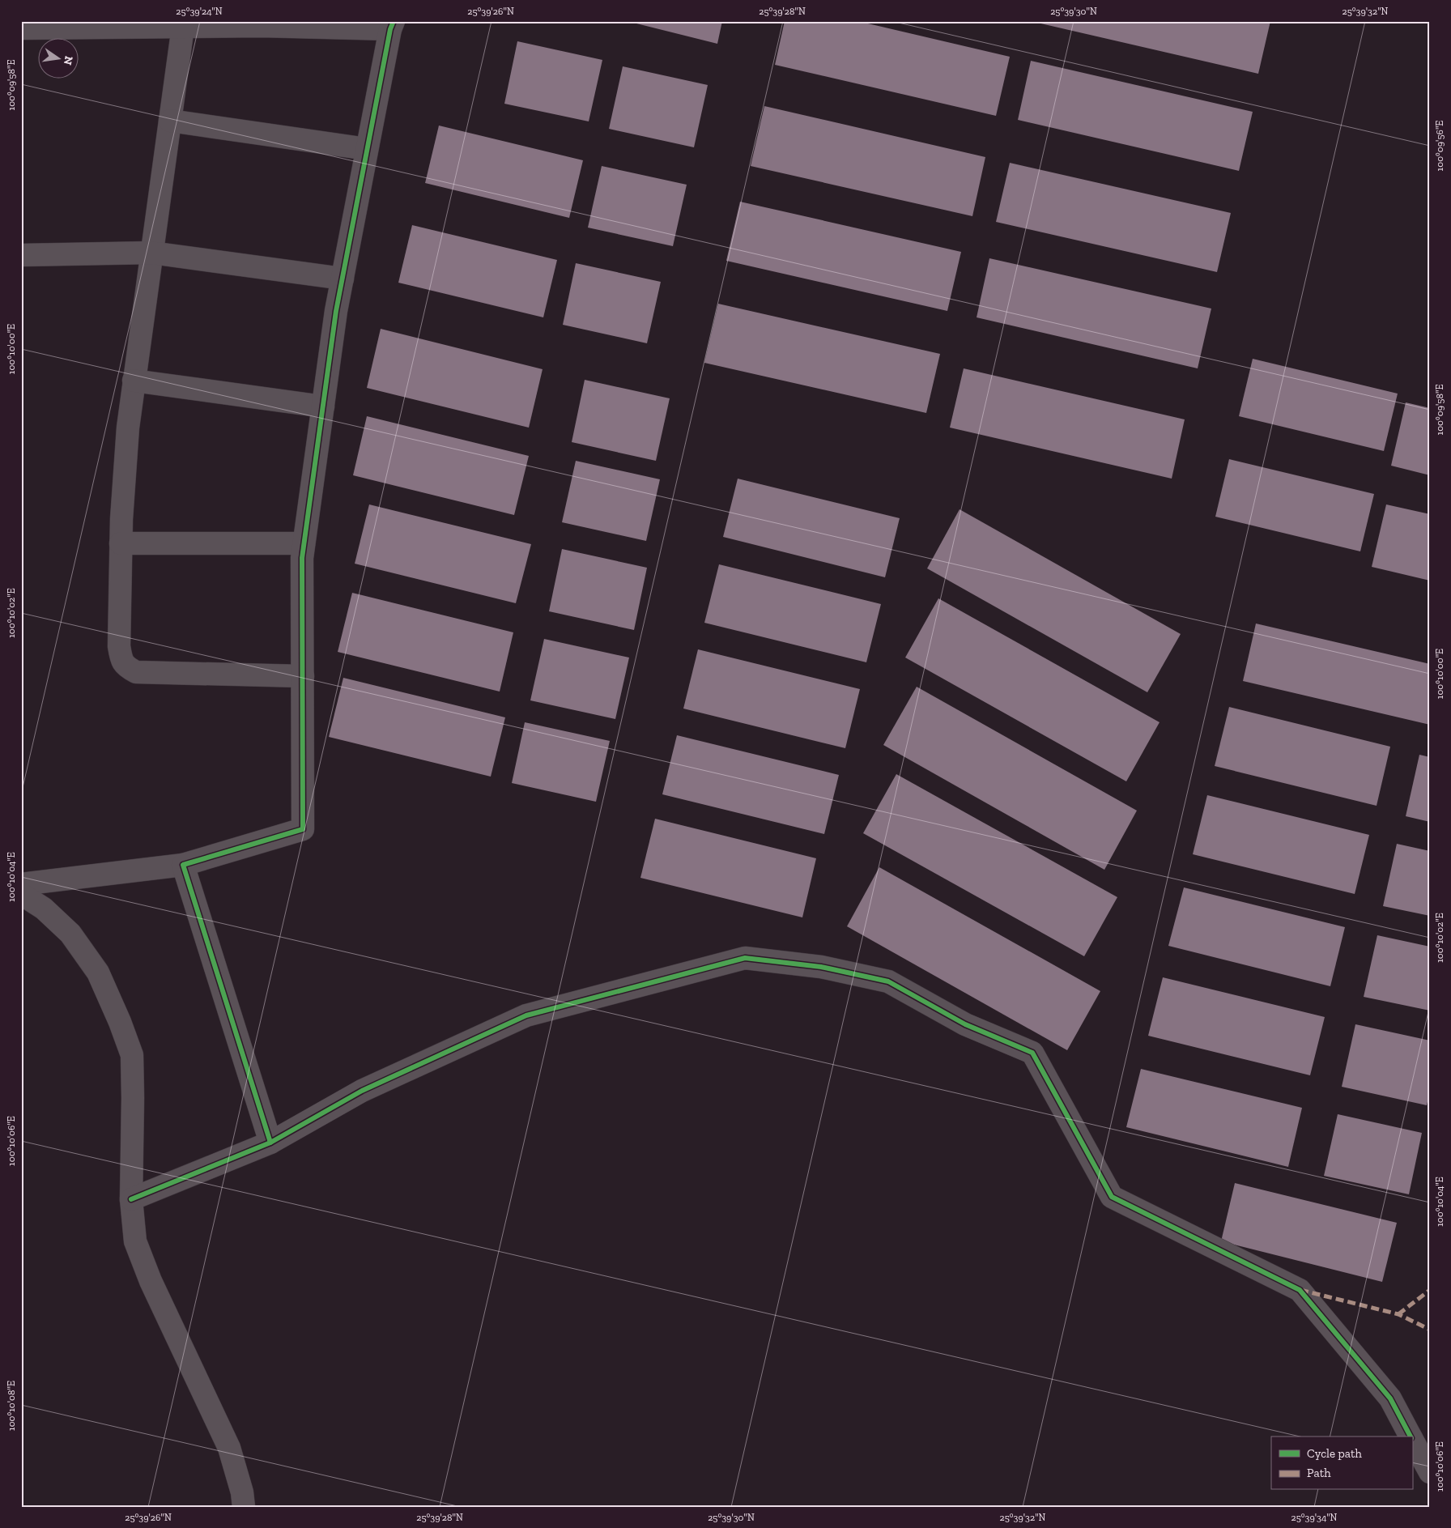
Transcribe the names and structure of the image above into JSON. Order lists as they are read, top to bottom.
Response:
{
  "legend": ["Cycle path", "Path"],
  "north": "right",
  "coordinates": [
    "25°39'24\"N",
    "25°39'26\"N",
    "25°39'28\"N",
    "25°39'30\"N",
    "25°39'32\"N",
    "100°09'58\"E",
    "100°09'56\"E",
    "100°10'00\"E",
    "100°10'02\"E",
    "100°10'04\"E",
    "100°10'06\"E",
    "100°10'08\"E",
    "25°39'34\"N"
  ]
}
